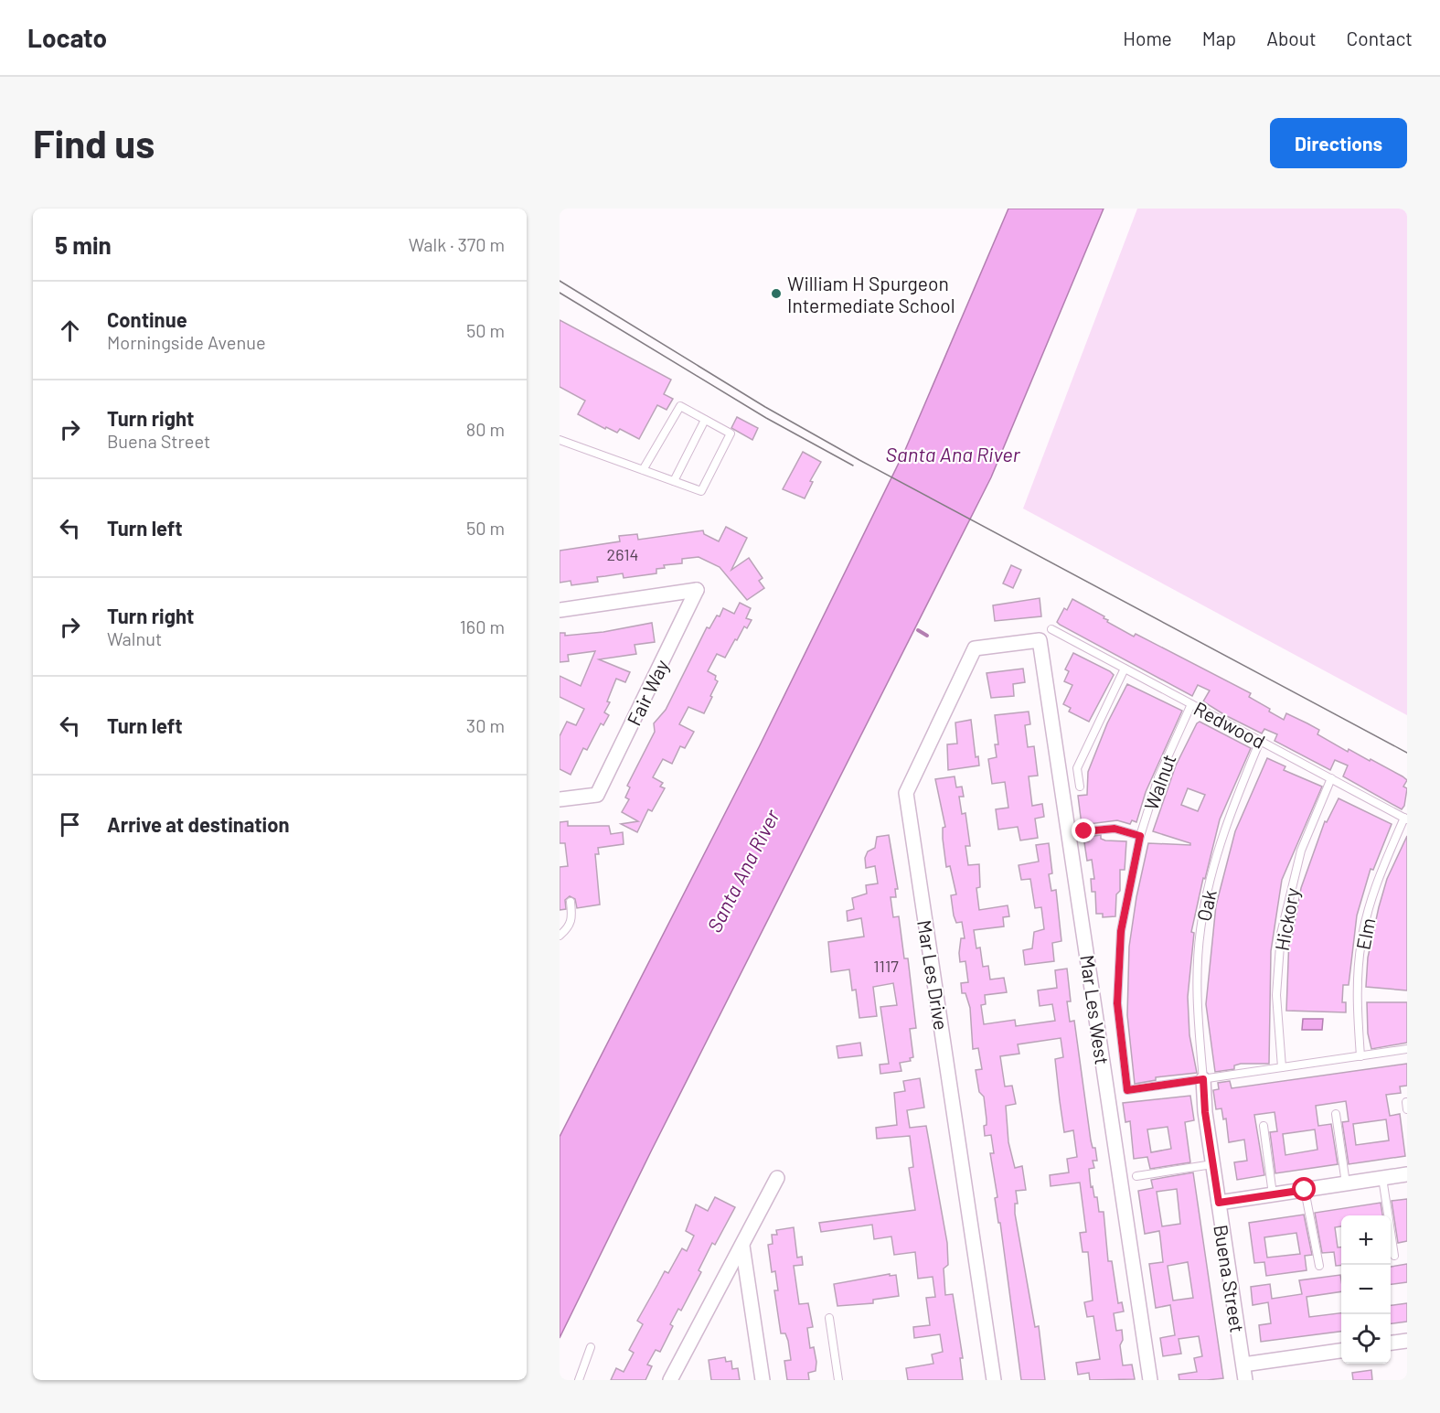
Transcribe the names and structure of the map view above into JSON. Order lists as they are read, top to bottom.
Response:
{
  "streets": {
    "street": [
      "Fair Way",
      "Mar Les Drive",
      "Mar Les West",
      "Buena Street"
    ],
    "lane": [
      "Redwood",
      "Walnut",
      "Oak",
      "Hickory",
      "Elm"
    ]
  },
  "crossings": [
    ["Redwood", "Walnut"],
    ["Redwood", "Oak"],
    ["Redwood", "Hickory"],
    ["Redwood", "Elm"],
    ["Walnut", "Oak"],
    ["Walnut", "Buena Street"],
    ["Oak", "Buena Street"],
    ["Mar Les Drive", "Mar Les West"]
  ],
  "water": ["Santa Ana River"],
  "places": ["William H Spurgeon Intermediate School"],
  "house_numbers": ["2614", "1117"],
  "page": {
    "header": "Locato",
    "nav": [
      "Home",
      "Map",
      "About",
      "Contact"
    ],
    "buttons": "Directions",
    "title": "Find us",
    "heading": ["5 min", "Walk · 370 m"],
    "list": [
      ["Continue", "Morningside Avenue", "50 m"],
      ["Turn right", "Buena Street", "80 m"],
      ["Turn left", "50 m"],
      ["Turn right", "Walnut", "160 m"],
      ["Turn left", "30 m"],
      "Arrive at destination"
    ],
    "map_buttons": ["+", "−"]
  }
}
